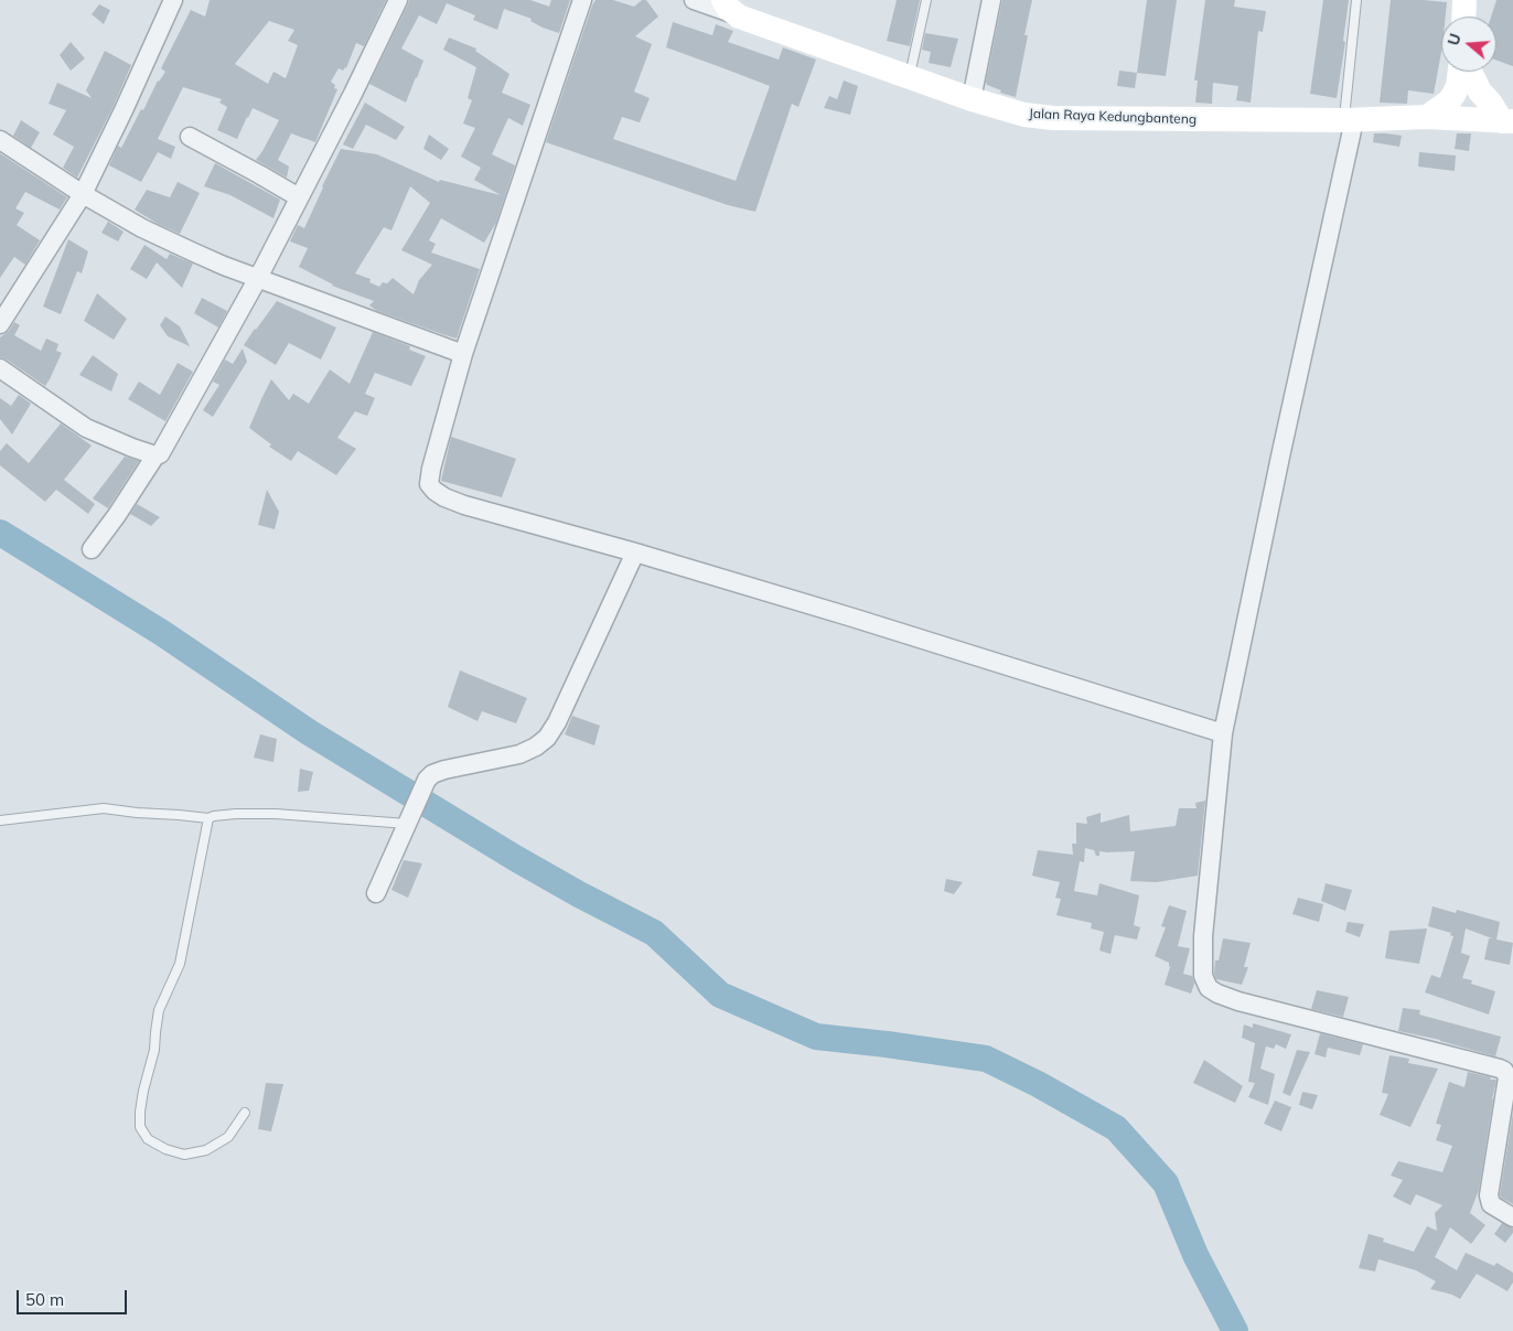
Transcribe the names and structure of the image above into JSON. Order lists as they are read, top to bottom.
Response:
{
  "streets": {
    "street": ["Jalan Raya Kedungbanteng"]
  },
  "scale_bar": "50 m",
  "north": "left"
}
